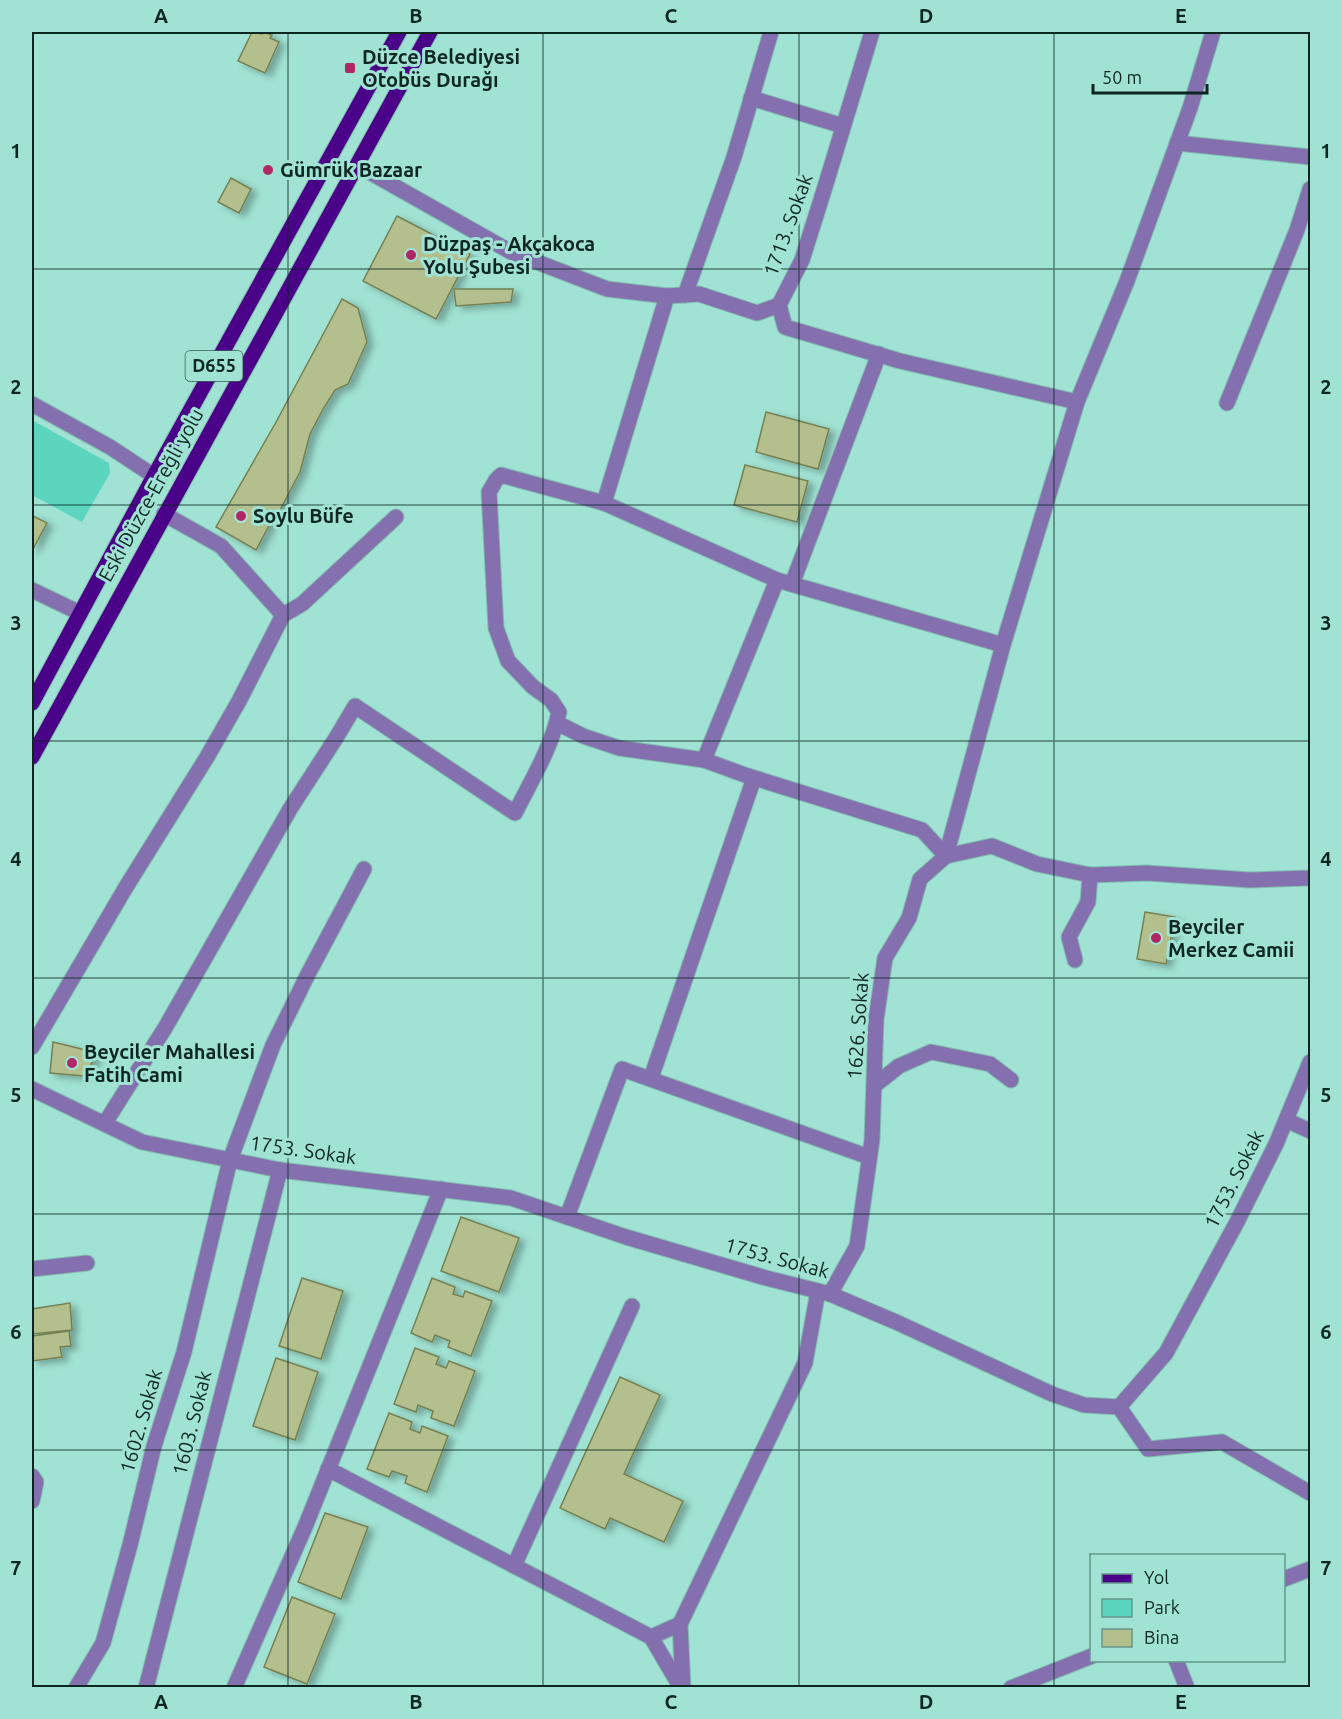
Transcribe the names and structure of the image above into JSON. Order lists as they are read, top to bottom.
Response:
{
  "streets": {
    "main road": ["D655", "Eski Düzce-Ereğli yolu"],
    "street": [
      "1713. Sokak",
      "1626. Sokak",
      "1753. Sokak",
      "1602. Sokak",
      "1603. Sokak"
    ]
  },
  "crossings": [
    ["1713. Sokak", "Eski Düzce-Ereğli yolu"],
    ["1626. Sokak", "1753. Sokak"],
    ["1753. Sokak", "1602. Sokak"],
    ["1753. Sokak", "1603. Sokak"]
  ],
  "places": {
    "transit": ["Düzce Belediyesi Otobüs Durağı"],
    "other": [
      "Gümrük Bazaar",
      "Düzpaş - Akçakoca Yolu Şubesi",
      "Soylu Büfe",
      "Beyciler Merkez Camii",
      "Beyciler Mahallesi Fatih Cami"
    ]
  },
  "legend": ["Yol", "Park", "Bina"],
  "scale_bar": "50 m",
  "grid": {
    "columns": [
      "A",
      "B",
      "C",
      "D",
      "E"
    ],
    "rows": [
      "1",
      "2",
      "3",
      "4",
      "5",
      "6",
      "7"
    ]
  }
}
